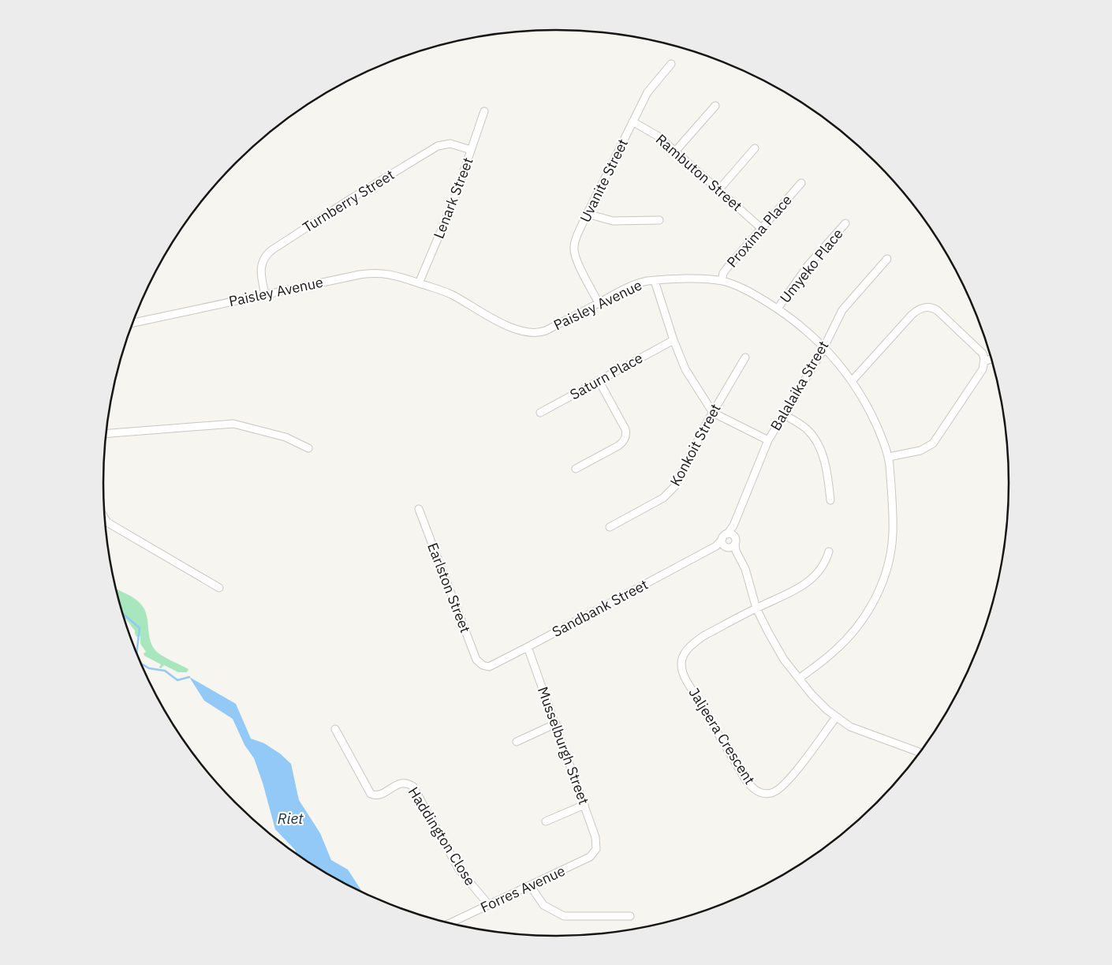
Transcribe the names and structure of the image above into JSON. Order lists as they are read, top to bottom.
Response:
{
  "streets": {
    "street": [
      "Rambuton Street",
      "Uvanite Street",
      "Lenark Street",
      "Turnberry Street",
      "Proxima Place",
      "Umyeko Place",
      "Paisley Avenue",
      "Saturn Place",
      "Balalaika Street",
      "Konkoit Street",
      "Earlston Street",
      "Sandbank Street",
      "Jaljeera Crescent",
      "Musselburgh Street",
      "Haddington Close",
      "Forres Avenue"
    ]
  },
  "crossings": [
    ["Rambuton Street", "Uvanite Street"],
    ["Rambuton Street", "Proxima Place"],
    ["Uvanite Street", "Paisley Avenue"],
    ["Lenark Street", "Turnberry Street"],
    ["Lenark Street", "Paisley Avenue"],
    ["Turnberry Street", "Paisley Avenue"],
    ["Proxima Place", "Paisley Avenue"],
    ["Umyeko Place", "Paisley Avenue"],
    ["Paisley Avenue", "Balalaika Street"],
    ["Balalaika Street", "Sandbank Street"],
    ["Balalaika Street", "Jaljeera Crescent"],
    ["Earlston Street", "Sandbank Street"],
    ["Sandbank Street", "Musselburgh Street"],
    ["Musselburgh Street", "Forres Avenue"],
    ["Haddington Close", "Forres Avenue"]
  ],
  "water": ["Riet"]
}
